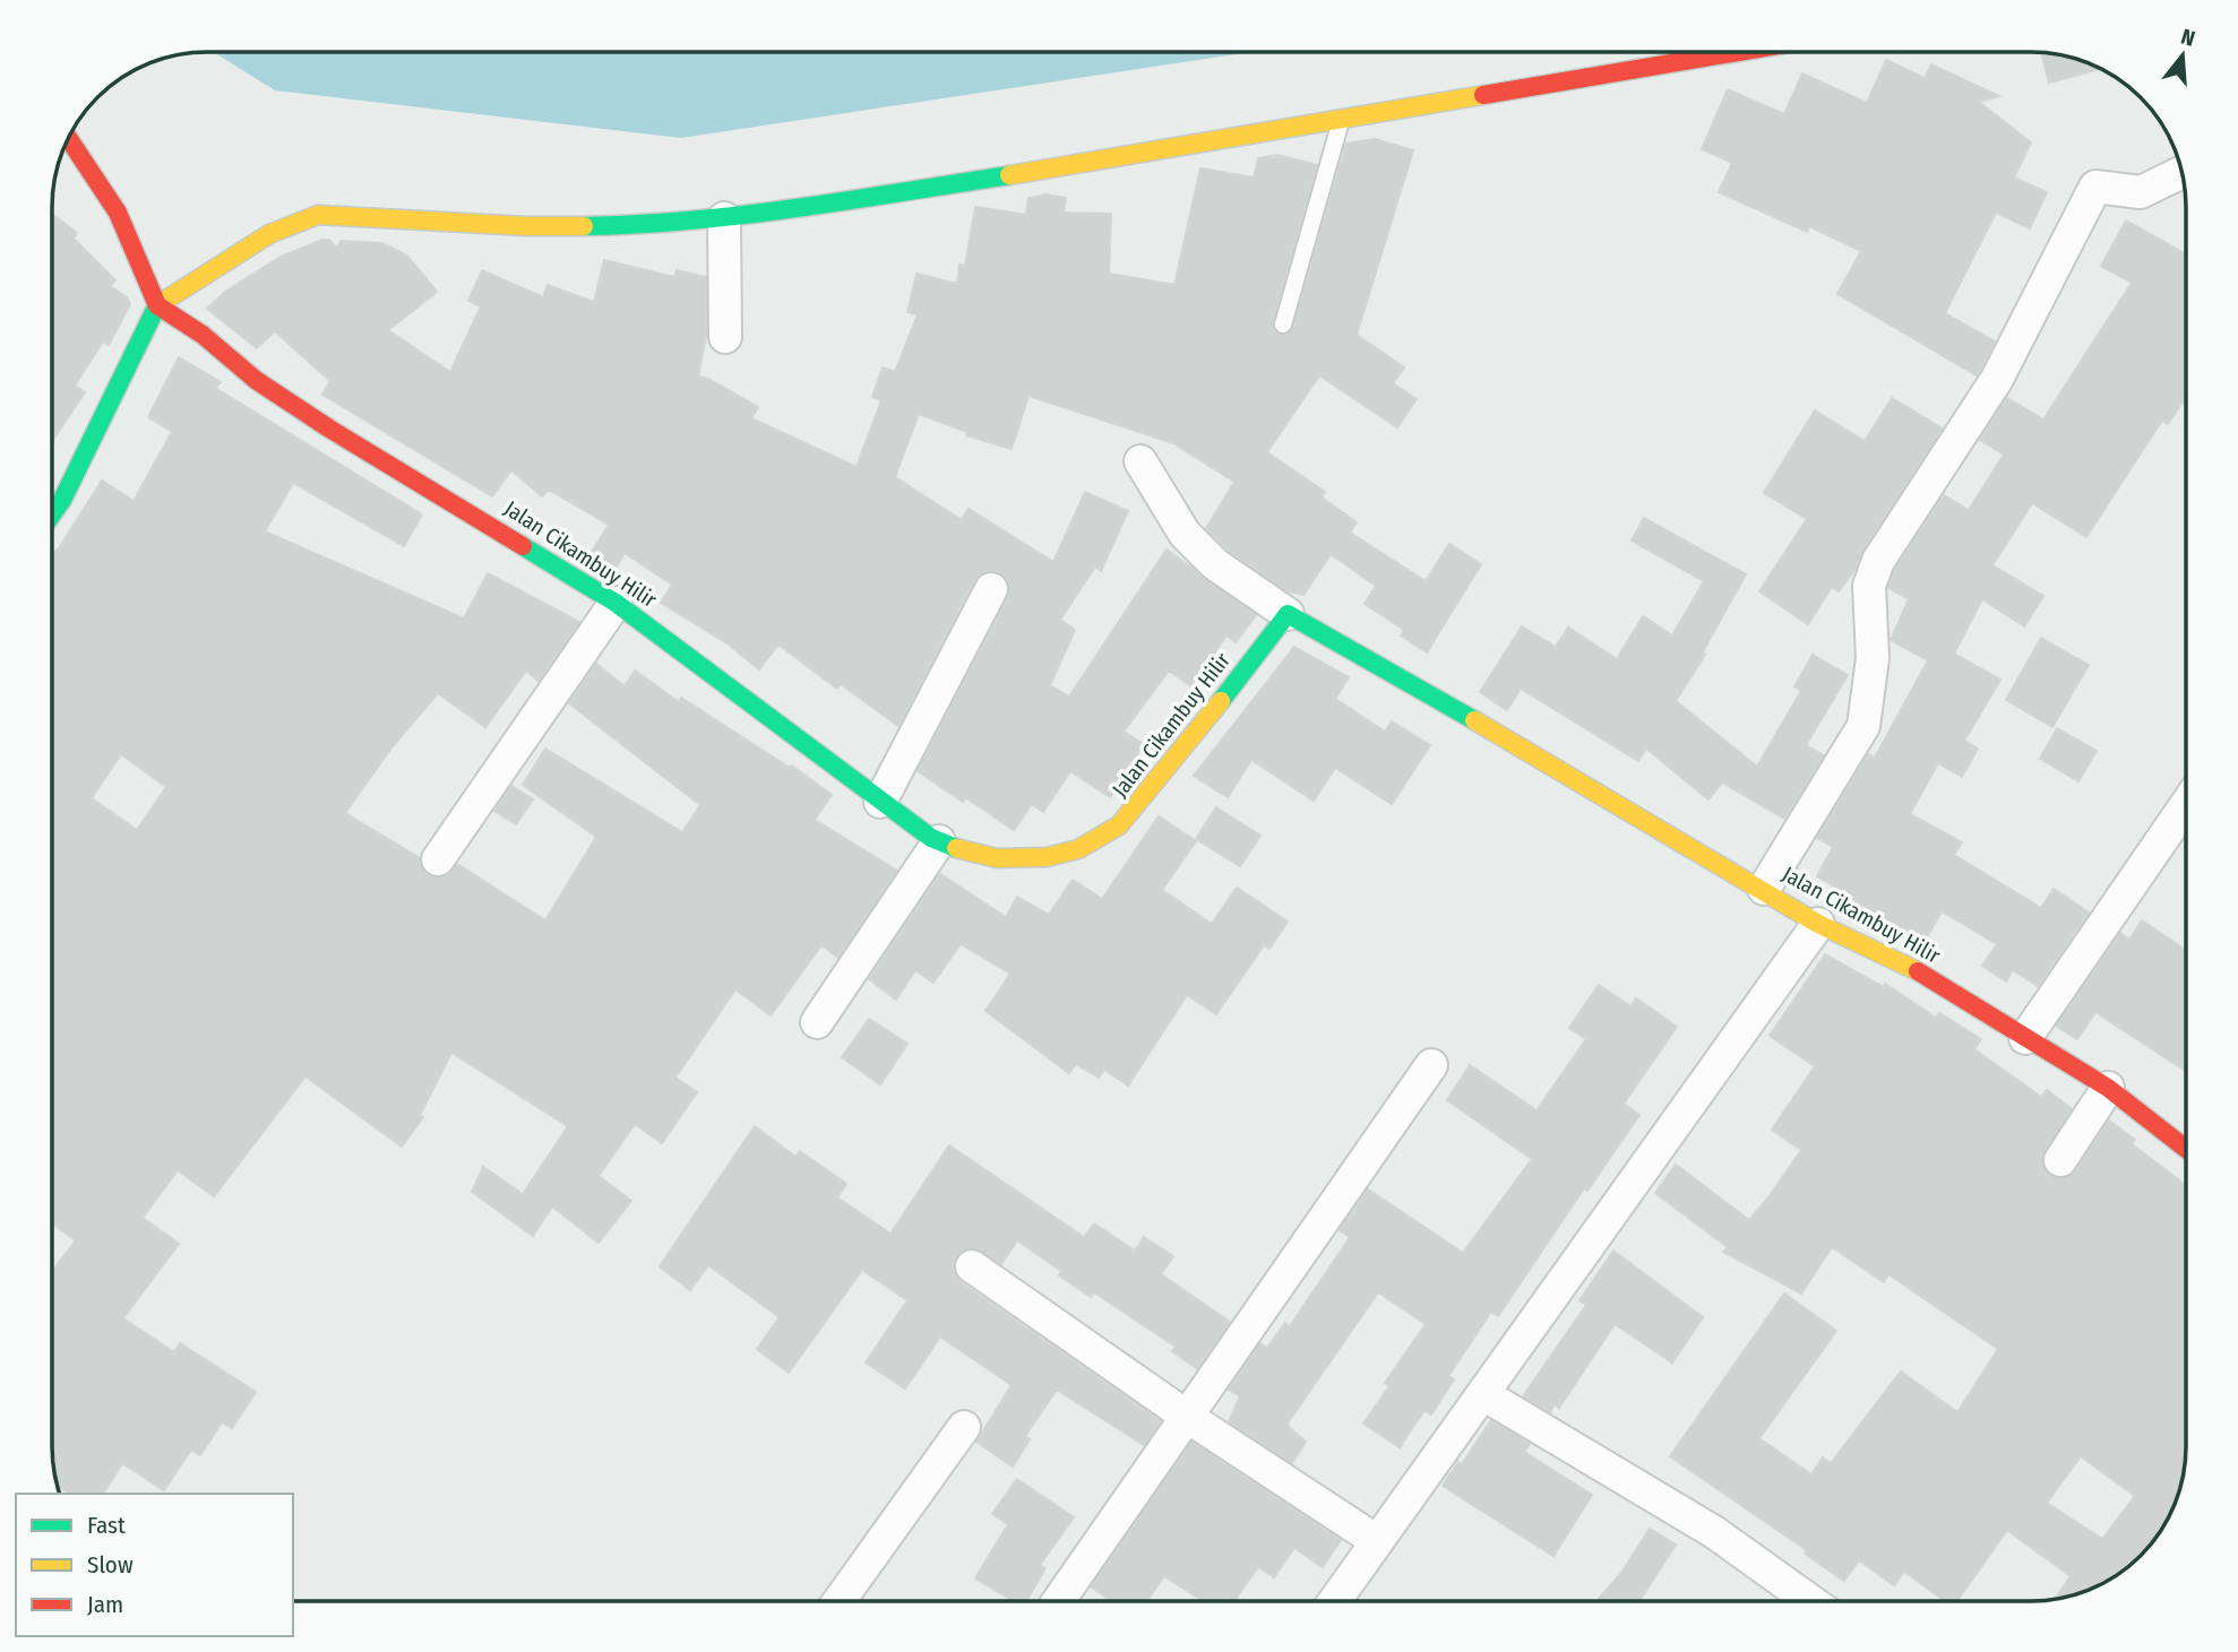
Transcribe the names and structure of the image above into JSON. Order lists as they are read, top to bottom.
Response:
{
  "streets": {
    "street": ["Jalan Cikambuy Hilir"]
  },
  "legend": ["Fast", "Slow", "Jam"],
  "north": "top"
}
